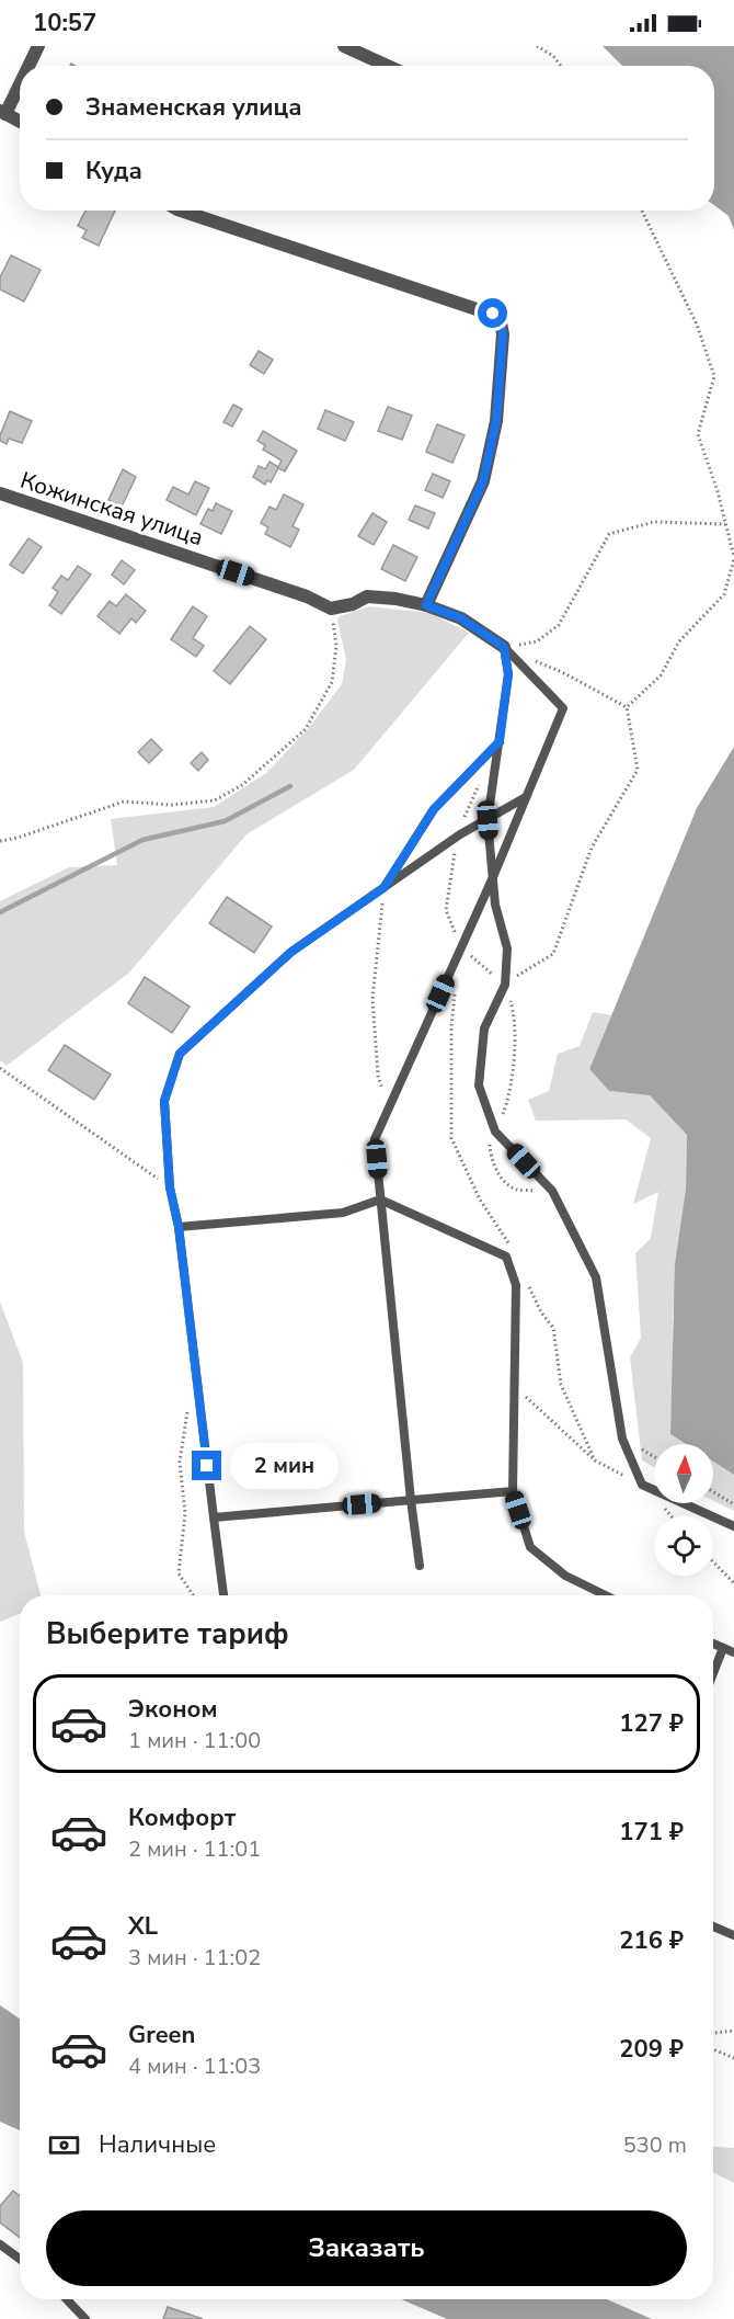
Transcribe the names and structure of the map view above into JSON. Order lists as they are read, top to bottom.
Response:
{
  "streets": {
    "street": ["Кожинская улица"]
  },
  "north": "top",
  "page": {
    "status": "10:57",
    "banner": ["Знаменская улица", "Куда"],
    "bubble": "2 мин",
    "heading": "Выберите тариф",
    "list": [
      {
        "name": "Эконом",
        "note": "1 мин · 11:00",
        "value": "127 ₽"
      },
      {
        "name": "Комфорт",
        "note": "2 мин · 11:01",
        "value": "171 ₽"
      },
      {
        "name": "XL",
        "note": "3 мин · 11:02",
        "value": "216 ₽"
      },
      {
        "name": "Green",
        "note": "4 мин · 11:03",
        "value": "209 ₽"
      }
    ],
    "pay": ["Наличные", "530 m"],
    "buttons": "Заказать"
  }
}
